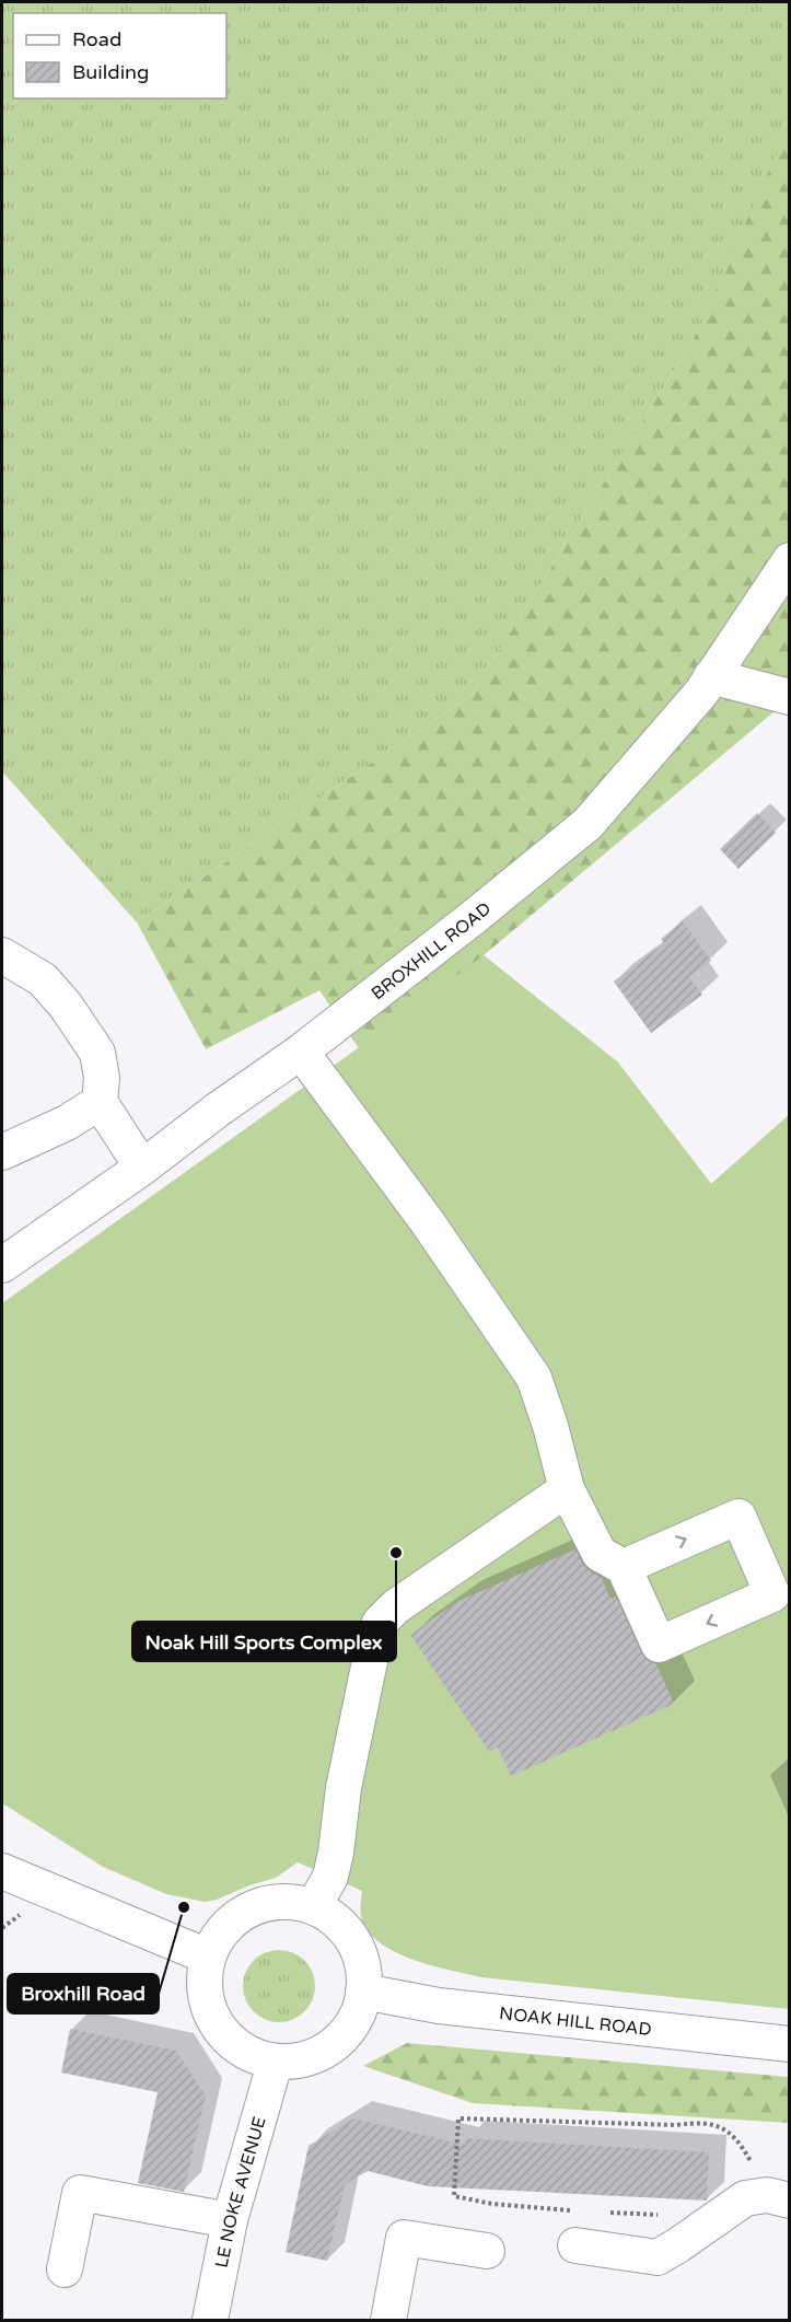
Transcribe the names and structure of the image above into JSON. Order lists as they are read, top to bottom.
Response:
{
  "streets": {
    "street": ["BROXHILL ROAD", "NOAK HILL ROAD", "LE NOKE AVENUE"]
  },
  "crossings": [
    ["NOAK HILL ROAD", "LE NOKE AVENUE"]
  ],
  "places": ["Noak Hill Sports Complex", "Broxhill Road"],
  "legend": ["Road", "Building"]
}
